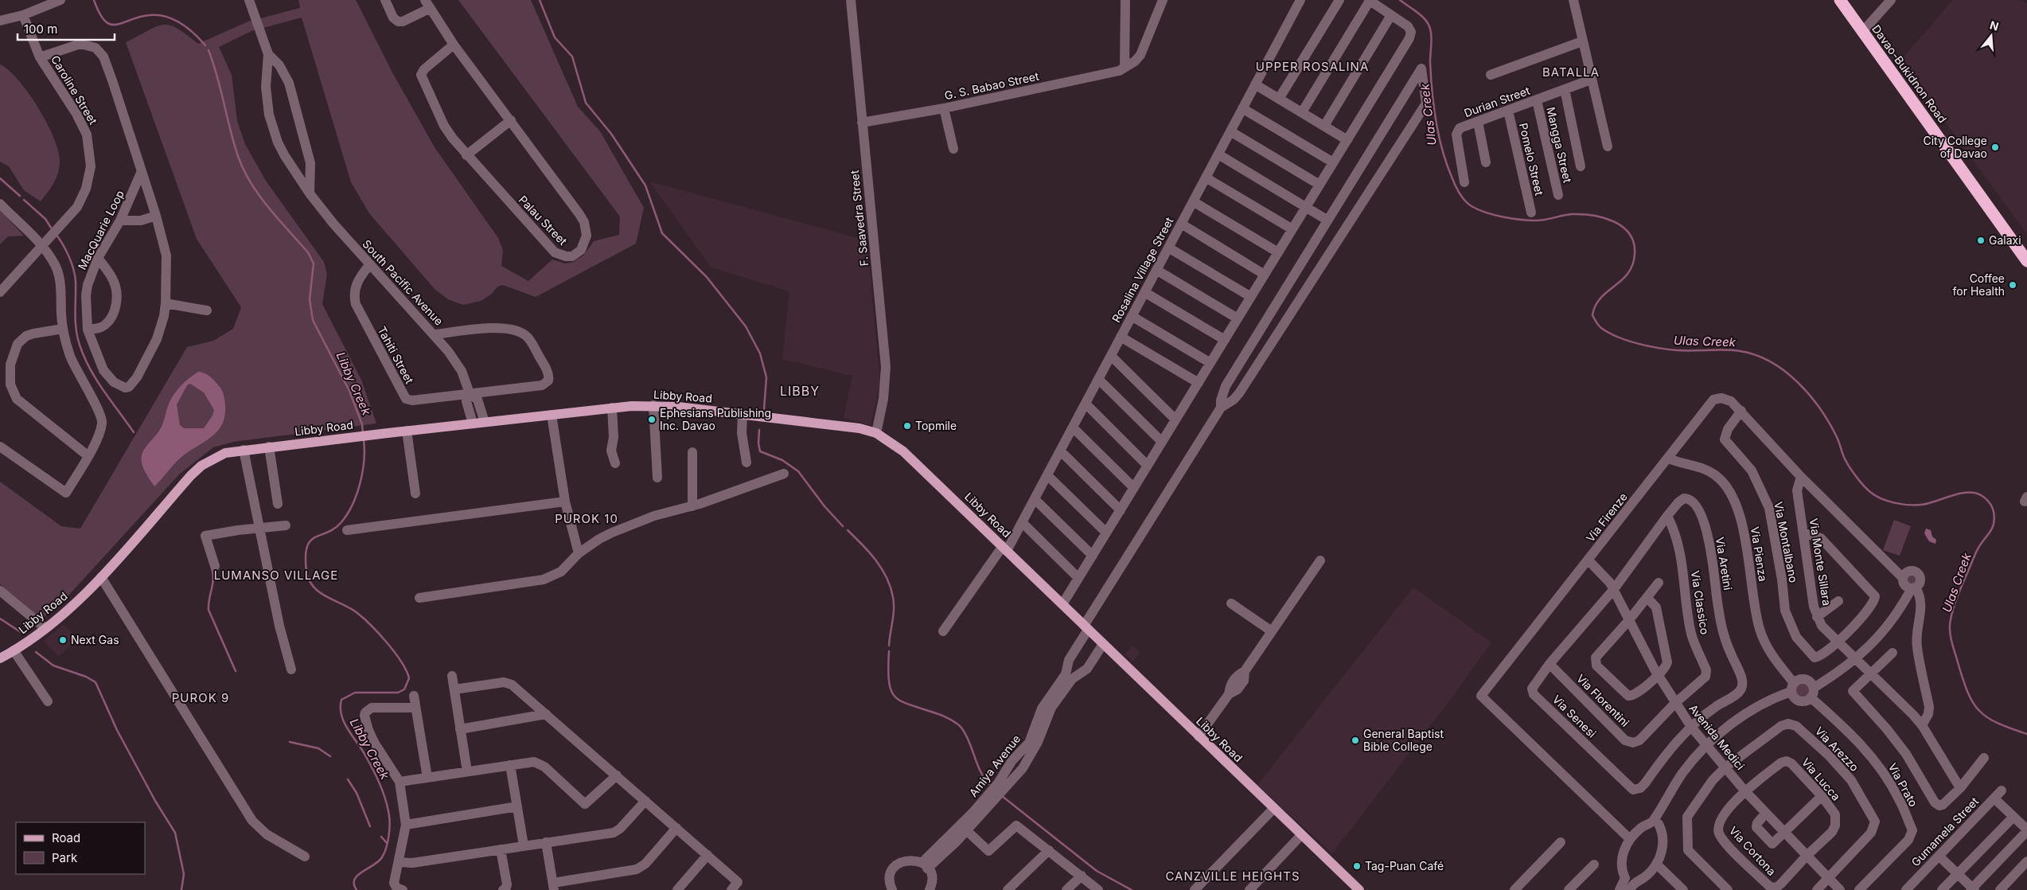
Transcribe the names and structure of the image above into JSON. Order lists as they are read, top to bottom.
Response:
{
  "streets": {
    "highway": ["Davao-Bukidnon Road"],
    "main road": ["Libby Road"],
    "street": [
      "G. S. Babao Street",
      "Caroline Street",
      "Durian Street",
      "Mangga Street",
      "Pomelo Street",
      "F. Saavedra Street",
      "Palau Street",
      "MacQuarie Loop",
      "Rosalina Village Street",
      "South Pacific Avenue",
      "Tahiti Street",
      "Via Firenze",
      "Via Montalbano",
      "Via Pienza",
      "Via Monte Sillara",
      "Via Aretini",
      "Via Classico",
      "Via Florentini",
      "Via Senesi",
      "Avenida Medici",
      "Via Arezzo",
      "Amiya Avenue",
      "Via Lucca",
      "Via Prato",
      "Gumamela Street",
      "Via Cortona"
    ]
  },
  "crossings": [
    ["G. S. Babao Street", "F. Saavedra Street"],
    ["Caroline Street", "MacQuarie Loop"],
    ["Durian Street", "Mangga Street"],
    ["Durian Street", "Pomelo Street"],
    ["F. Saavedra Street", "Libby Road"],
    ["Rosalina Village Street", "Libby Road"],
    ["South Pacific Avenue", "Tahiti Street"],
    ["South Pacific Avenue", "Libby Road"],
    ["Libby Road", "Amiya Avenue"],
    ["Via Firenze", "Via Montalbano"],
    ["Via Firenze", "Via Pienza"],
    ["Via Firenze", "Via Monte Sillara"],
    ["Via Firenze", "Avenida Medici"],
    ["Via Montalbano", "Via Monte Sillara"],
    ["Via Aretini", "Via Classico"],
    ["Via Aretini", "Via Senesi"],
    ["Via Aretini", "Avenida Medici"],
    ["Via Classico", "Via Florentini"],
    ["Via Classico", "Avenida Medici"],
    ["Via Florentini", "Via Senesi"],
    ["Via Florentini", "Avenida Medici"],
    ["Via Senesi", "Avenida Medici"],
    ["Avenida Medici", "Via Arezzo"],
    ["Avenida Medici", "Via Lucca"],
    ["Avenida Medici", "Via Cortona"],
    ["Via Lucca", "Via Cortona"]
  ],
  "districts": [
    "UPPER ROSALINA",
    "BATALLA",
    "LIBBY",
    "PUROK 10",
    "LUMANSO VILLAGE",
    "PUROK 9",
    "CANZVILLE HEIGHTS"
  ],
  "water": ["Ulas Creek", "Libby Creek"],
  "places": [
    "City College of Davao",
    "Galaxi",
    "Coffee for Health",
    "Ephesians Publishing Inc. Davao",
    "Topmile",
    "Next Gas",
    "General Baptist Bible College",
    "Tag-Puan Café"
  ],
  "legend": ["Road", "Park"],
  "scale_bar": "100 m",
  "north": "top"
}
